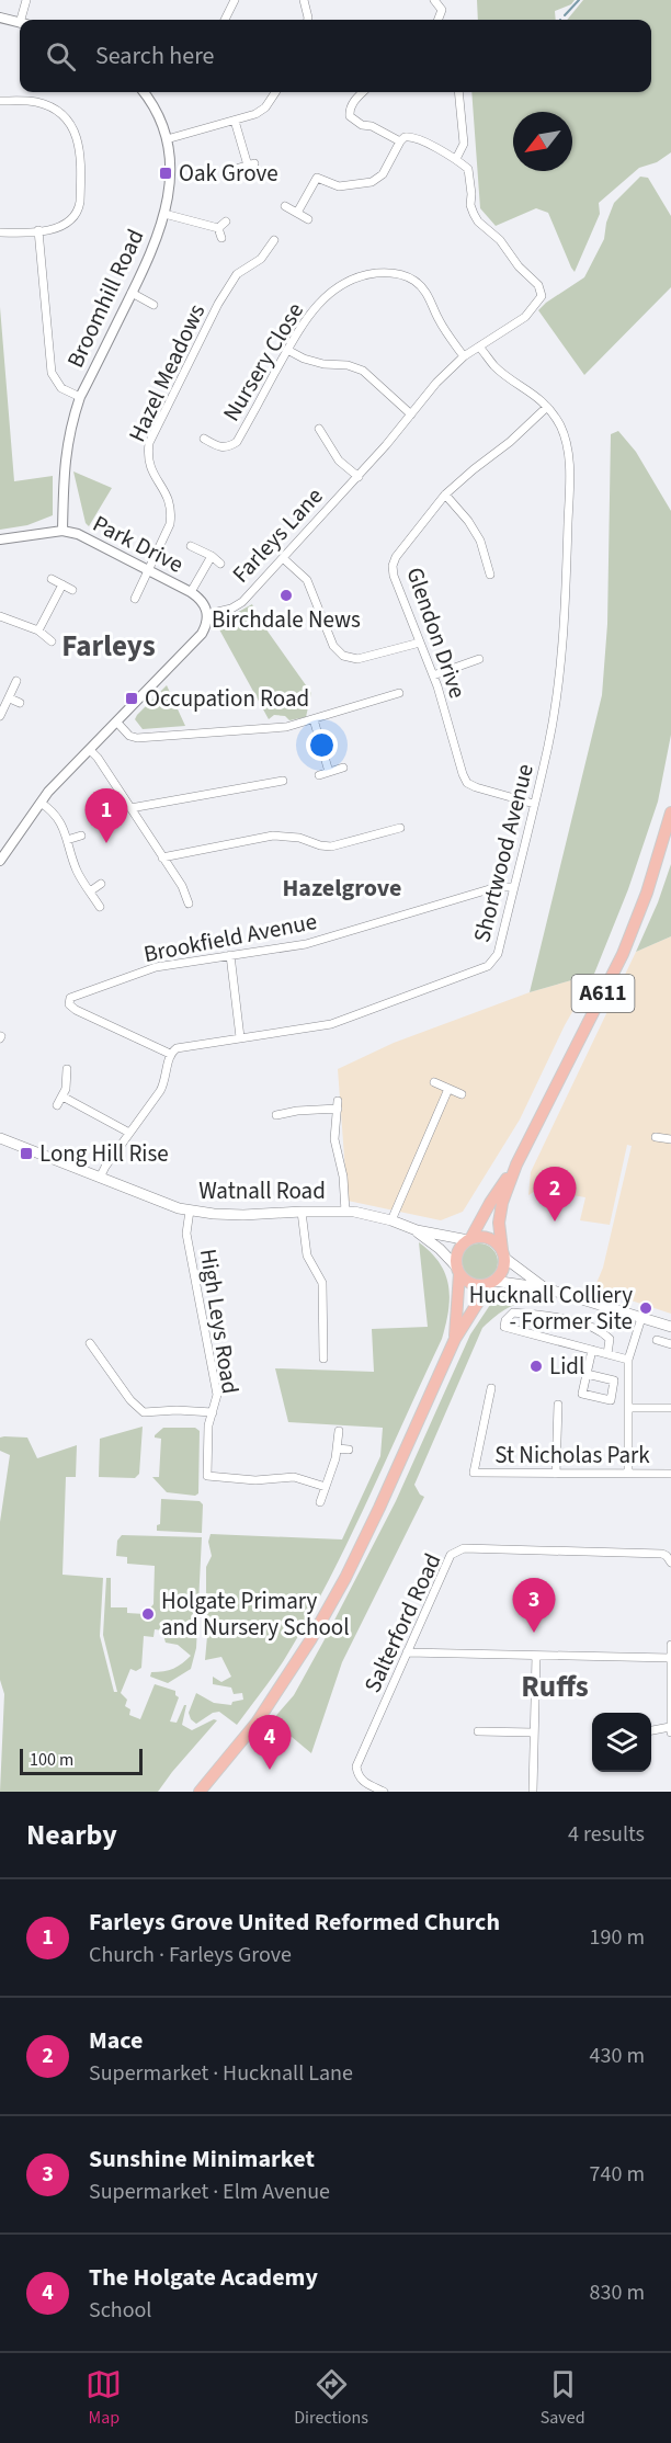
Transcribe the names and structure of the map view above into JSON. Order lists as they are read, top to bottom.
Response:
{
  "streets": {
    "main road": ["A611", "Watnall Road"],
    "street": [
      "Broomhill Road",
      "Nursery Close",
      "Hazel Meadows",
      "Farleys Lane",
      "Park Drive",
      "Glendon Drive",
      "Shortwood Avenue",
      "Brookfield Avenue",
      "High Leys Road",
      "St Nicholas Park",
      "Salterford Road"
    ]
  },
  "crossings": [
    ["Broomhill Road", "Park Drive"],
    ["Nursery Close", "Farleys Lane"],
    ["Hazel Meadows", "Park Drive"],
    ["Farleys Lane", "Park Drive"],
    ["Farleys Lane", "Shortwood Avenue"],
    ["Glendon Drive", "Shortwood Avenue"],
    ["Shortwood Avenue", "Brookfield Avenue"],
    ["A611", "Watnall Road"],
    ["Watnall Road", "High Leys Road"]
  ],
  "districts": ["Farleys", "Hazelgrove", "Ruffs"],
  "places": {
    "transit": ["Oak Grove", "Occupation Road", "Long Hill Rise"],
    "other": [
      "Birchdale News",
      "Hucknall Colliery - Former Site",
      "Lidl",
      "Holgate Primary and Nursery School"
    ]
  },
  "scale_bar": "100 m",
  "north": "bottom left",
  "page": {
    "search": "Search here",
    "pins": [
      "1",
      "2",
      "3",
      "4"
    ],
    "scale": "100 m",
    "heading": ["Nearby", "4 results"],
    "list": [
      {
        "mark": "1",
        "name": "Farleys Grove United Reformed Church",
        "note": "Church · Farleys Grove",
        "value": "190 m"
      },
      {
        "mark": "2",
        "name": "Mace",
        "note": "Supermarket · Hucknall Lane",
        "value": "430 m"
      },
      {
        "mark": "3",
        "name": "Sunshine Minimarket",
        "note": "Supermarket · Elm Avenue",
        "value": "740 m"
      },
      {
        "mark": "4",
        "name": "The Holgate Academy",
        "note": "School",
        "value": "830 m"
      }
    ],
    "nav": ["Map", "Directions", "Saved"]
  }
}
